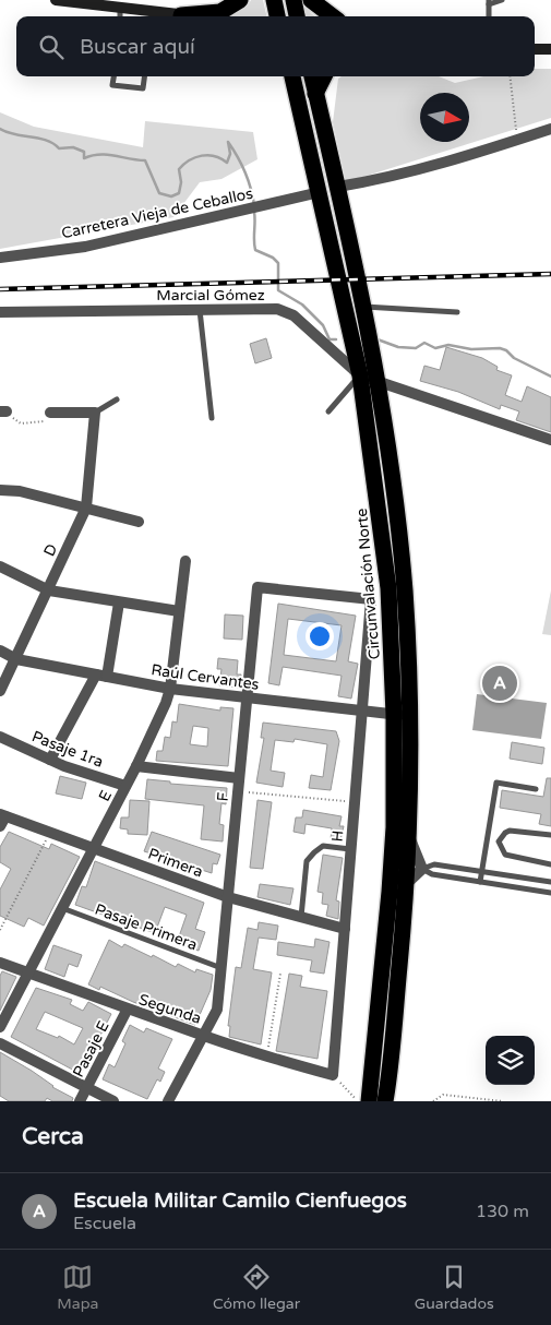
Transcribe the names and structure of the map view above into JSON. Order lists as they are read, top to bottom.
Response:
{
  "streets": {
    "highway": ["Circunvalación Norte"],
    "street": [
      "Carretera Vieja de Ceballos",
      "Marcial Gómez",
      "D",
      "Raúl Cervantes",
      "Pasaje 1ra",
      "E",
      "F",
      "H",
      "Primera",
      "Segunda",
      "Pasaje E"
    ],
    "lane": ["Pasaje Primera"]
  },
  "crossings": [
    ["Carretera Vieja de Ceballos", "Circunvalación Norte"],
    ["Marcial Gómez", "Circunvalación Norte"],
    ["D", "Raúl Cervantes"],
    ["Circunvalación Norte", "Raúl Cervantes"],
    ["Raúl Cervantes", "E"],
    ["Raúl Cervantes", "F"],
    ["Raúl Cervantes", "H"],
    ["Pasaje 1ra", "E"],
    ["E", "Primera"],
    ["E", "Pasaje Primera"],
    ["E", "Segunda"],
    ["F", "H"],
    ["F", "Primera"],
    ["F", "Pasaje Primera"],
    ["F", "Segunda"],
    ["H", "Primera"],
    ["H", "Segunda"],
    ["Segunda", "Pasaje E"]
  ],
  "north": "right",
  "page": {
    "search": "Buscar aquí",
    "pins": "A",
    "heading": "Cerca",
    "list": [
      {
        "mark": "A",
        "name": "Escuela Militar Camilo Cienfuegos",
        "note": "Escuela",
        "value": "130 m"
      }
    ],
    "nav": ["Mapa", "Cómo llegar", "Guardados"]
  }
}
